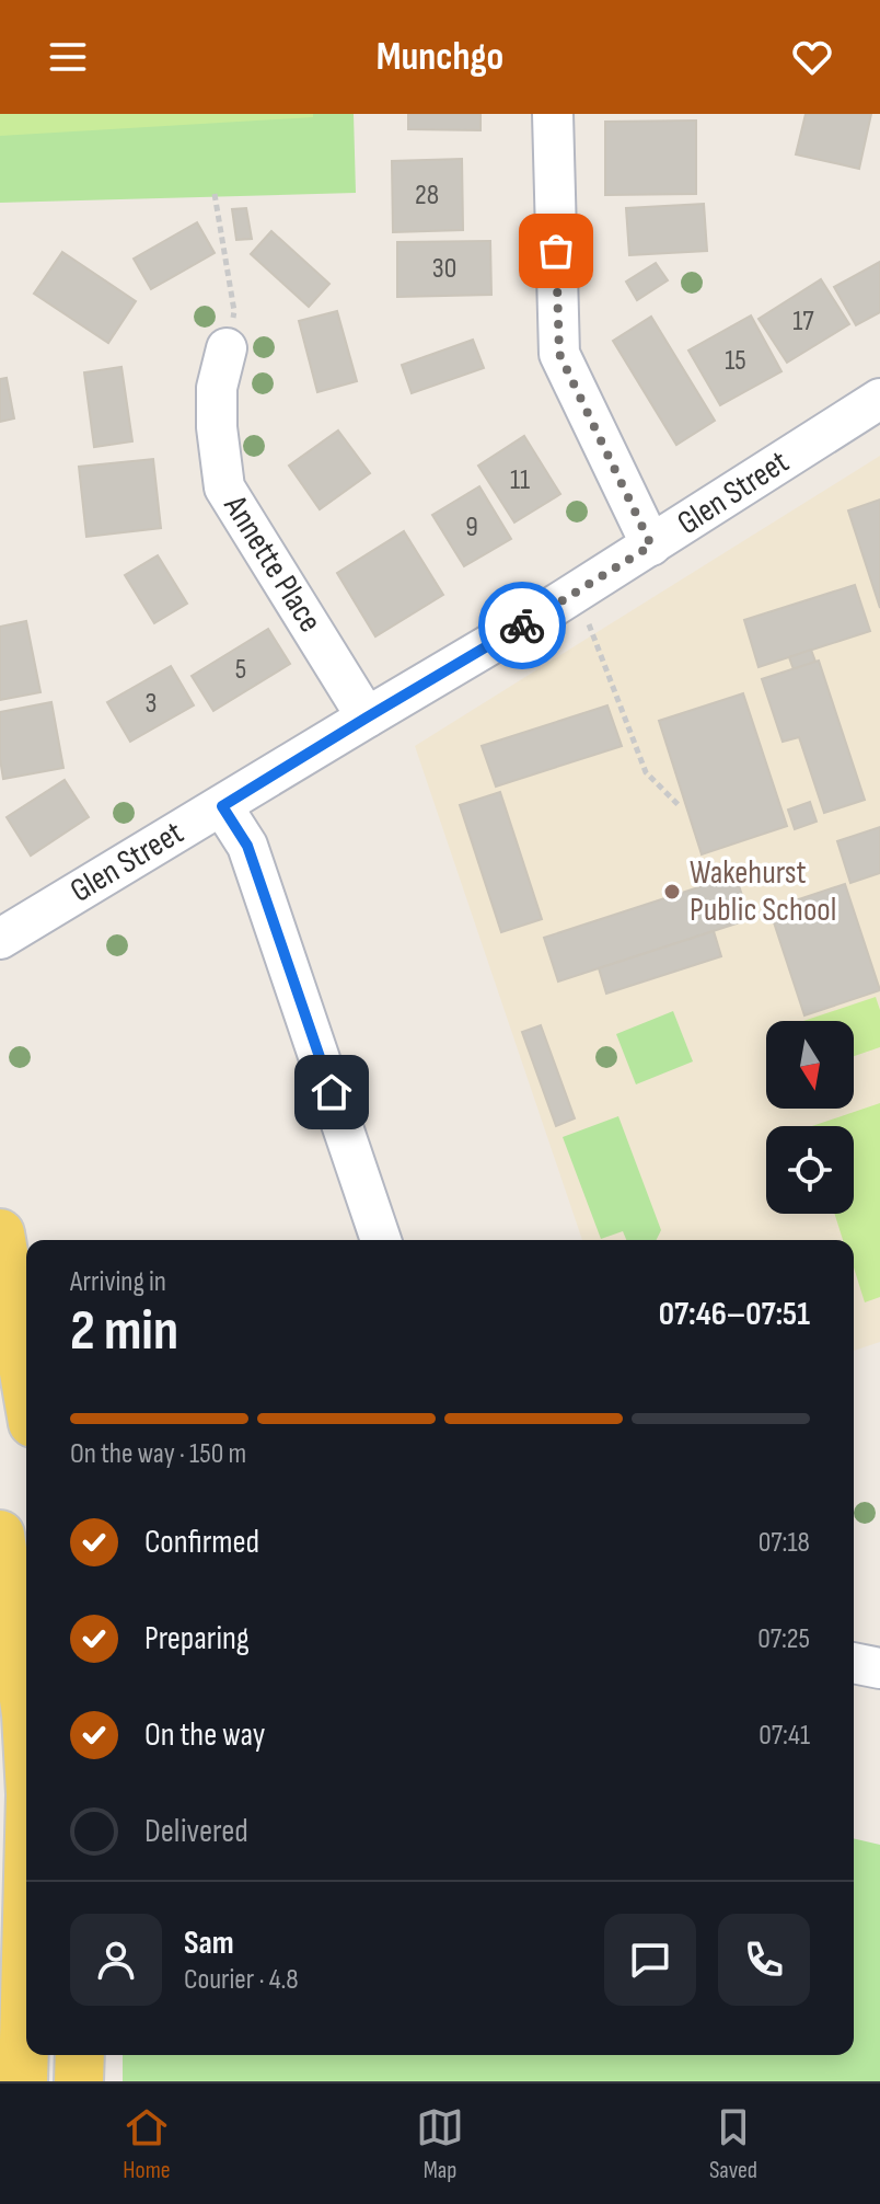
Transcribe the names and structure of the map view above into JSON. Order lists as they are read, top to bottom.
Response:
{
  "streets": {
    "street": ["Glen Street", "Annette Place"]
  },
  "crossings": [
    ["Glen Street", "Annette Place"]
  ],
  "places": ["Wakehurst Public School"],
  "house_numbers": [
    "28",
    "30",
    "17",
    "15",
    "11",
    "9",
    "5",
    "3"
  ],
  "north": "bottom",
  "page": {
    "header": "Munchgo",
    "heading": ["2 min", "Arriving in", "07:46–07:51"],
    "panel": ["Sam", "Courier · 4.8"],
    "bar": "On the way · 150 m",
    "list": [
      ["Confirmed", "07:18"],
      ["Preparing", "07:25"],
      ["On the way", "07:41"],
      "Delivered"
    ],
    "tabs": ["Home", "Map", "Saved"]
  }
}
